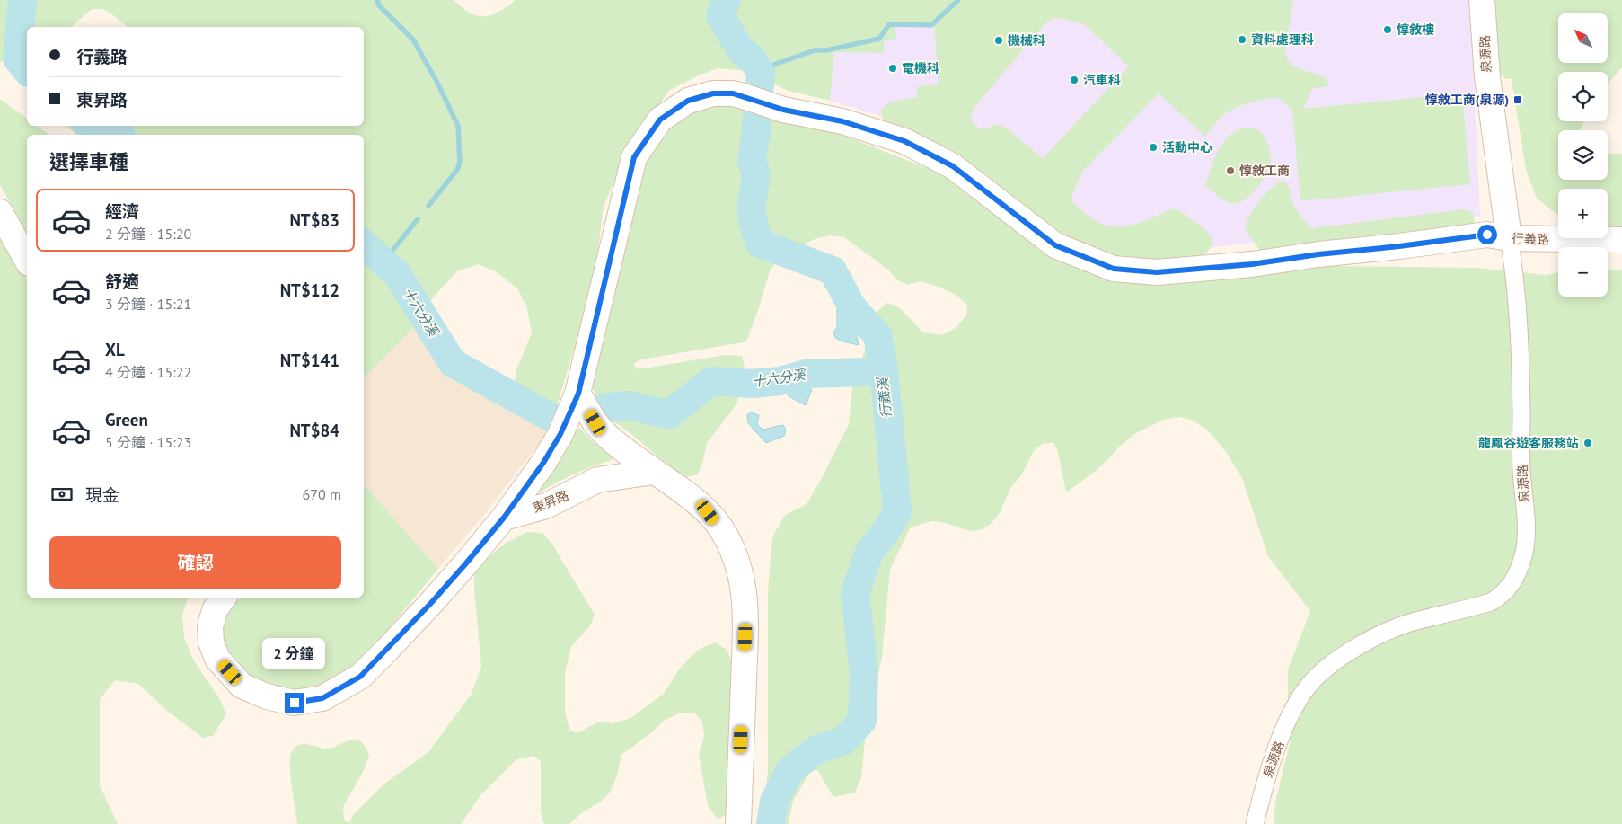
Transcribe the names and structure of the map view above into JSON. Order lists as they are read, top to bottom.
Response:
{
  "streets": {
    "street": ["泉源路", "行義路", "東昇路"]
  },
  "crossings": [
    ["泉源路", "行義路"]
  ],
  "water": ["十六分溪", "行義溪"],
  "places": {
    "other": [
      "惇敘樓",
      "資料處理科",
      "機械科",
      "電機科",
      "汽車科",
      "活動中心",
      "惇敘工商",
      "龍鳳谷遊客服務站"
    ],
    "transit": ["惇敘工商(泉源)"]
  },
  "north": "top left",
  "page": {
    "map_buttons": ["+", "−"],
    "banner": ["行義路", "東昇路"],
    "heading": "選擇車種",
    "list": [
      {
        "name": "經濟",
        "note": "2 分鐘 · 15:20",
        "value": "NT$83"
      },
      {
        "name": "舒適",
        "note": "3 分鐘 · 15:21",
        "value": "NT$112"
      },
      {
        "name": "XL",
        "note": "4 分鐘 · 15:22",
        "value": "NT$141"
      },
      {
        "name": "Green",
        "note": "5 分鐘 · 15:23",
        "value": "NT$84"
      }
    ],
    "pay": ["現金", "670 m"],
    "buttons": "確認",
    "bubble": "2 分鐘"
  }
}
